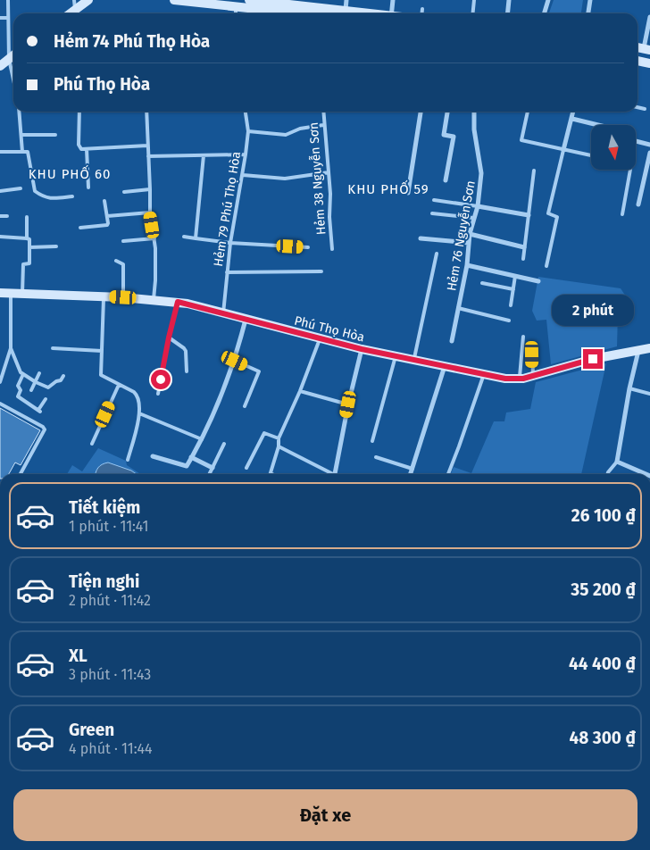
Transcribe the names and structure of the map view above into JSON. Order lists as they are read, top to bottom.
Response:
{
  "streets": {
    "street": ["Hẻm 76 Nguyễn Sơn", "Phú Thọ Hòa"],
    "lane": ["Hẻm 38 Nguyễn Sơn", "Hẻm 79 Phú Thọ Hòa"]
  },
  "crossings": [
    ["Hẻm 79 Phú Thọ Hòa", "Phú Thọ Hòa"]
  ],
  "districts": ["KHU PHỐ 60", "KHU PHỐ 59"],
  "north": "bottom",
  "page": {
    "banner": ["Hẻm 74 Phú Thọ Hòa", "Phú Thọ Hòa"],
    "bubble": "2 phút",
    "list": [
      {
        "name": "Tiết kiệm",
        "note": "1 phút · 11:41",
        "value": "26 100 ₫"
      },
      {
        "name": "Tiện nghi",
        "note": "2 phút · 11:42",
        "value": "35 200 ₫"
      },
      {
        "name": "XL",
        "note": "3 phút · 11:43",
        "value": "44 400 ₫"
      },
      {
        "name": "Green",
        "note": "4 phút · 11:44",
        "value": "48 300 ₫"
      }
    ],
    "buttons": "Đặt xe"
  }
}
